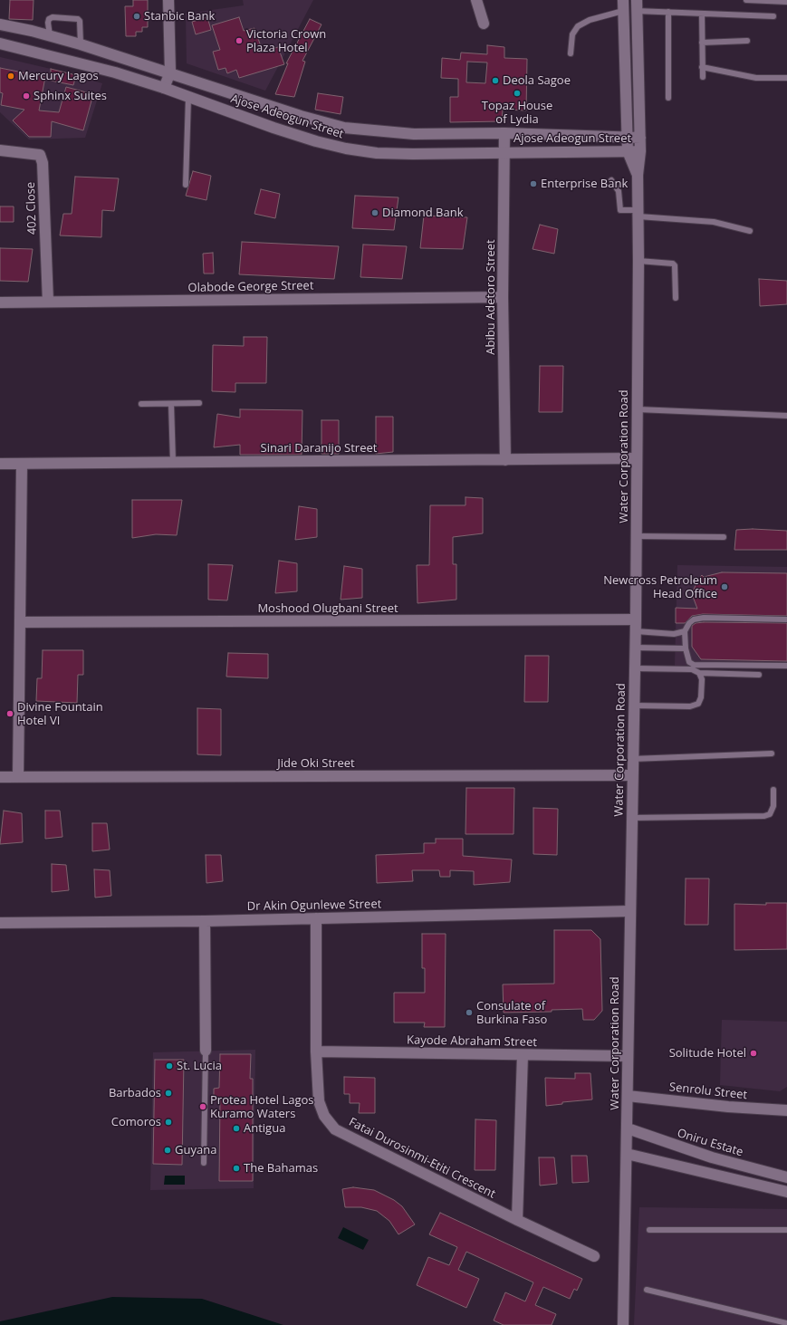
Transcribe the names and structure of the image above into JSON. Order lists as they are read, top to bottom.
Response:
{
  "streets": {
    "street": [
      "Ajose Adeogun Street",
      "402 Close",
      "Olabode George Street",
      "Abibu Adetoro Street",
      "Sinari Daranijo Street",
      "Water Corporation Road",
      "Moshood Olugbani Street",
      "Jide Oki Street",
      "Dr Akin Ogunlewe Street",
      "Kayode Abraham Street",
      "Senrolu Street",
      "Oniru Estate",
      "Fatai Durosinmi-Etiti Crescent"
    ]
  },
  "crossings": [
    ["Ajose Adeogun Street", "Abibu Adetoro Street"],
    ["Ajose Adeogun Street", "Water Corporation Road"],
    ["402 Close", "Olabode George Street"],
    ["Olabode George Street", "Abibu Adetoro Street"],
    ["Abibu Adetoro Street", "Sinari Daranijo Street"],
    ["Sinari Daranijo Street", "Water Corporation Road"],
    ["Water Corporation Road", "Moshood Olugbani Street"],
    ["Water Corporation Road", "Jide Oki Street"],
    ["Water Corporation Road", "Dr Akin Ogunlewe Street"],
    ["Water Corporation Road", "Kayode Abraham Street"],
    ["Water Corporation Road", "Senrolu Street"],
    ["Water Corporation Road", "Oniru Estate"],
    ["Dr Akin Ogunlewe Street", "Fatai Durosinmi-Etiti Crescent"],
    ["Kayode Abraham Street", "Fatai Durosinmi-Etiti Crescent"]
  ],
  "places": [
    "Stanbic Bank",
    "Victoria Crown Plaza Hotel",
    "Mercury Lagos",
    "Deola Sagoe",
    "Topaz House of Lydia",
    "Sphinx Suites",
    "Enterprise Bank",
    "Diamond Bank",
    "Newcross Petroleum Head Office",
    "Divine Fountain Hotel VI",
    "Consulate of Burkina Faso",
    "Solitude Hotel",
    "St. Lucia",
    "Barbados",
    "Protea Hotel Lagos Kuramo Waters",
    "Comoros",
    "Antigua",
    "Guyana",
    "The Bahamas"
  ]
}
